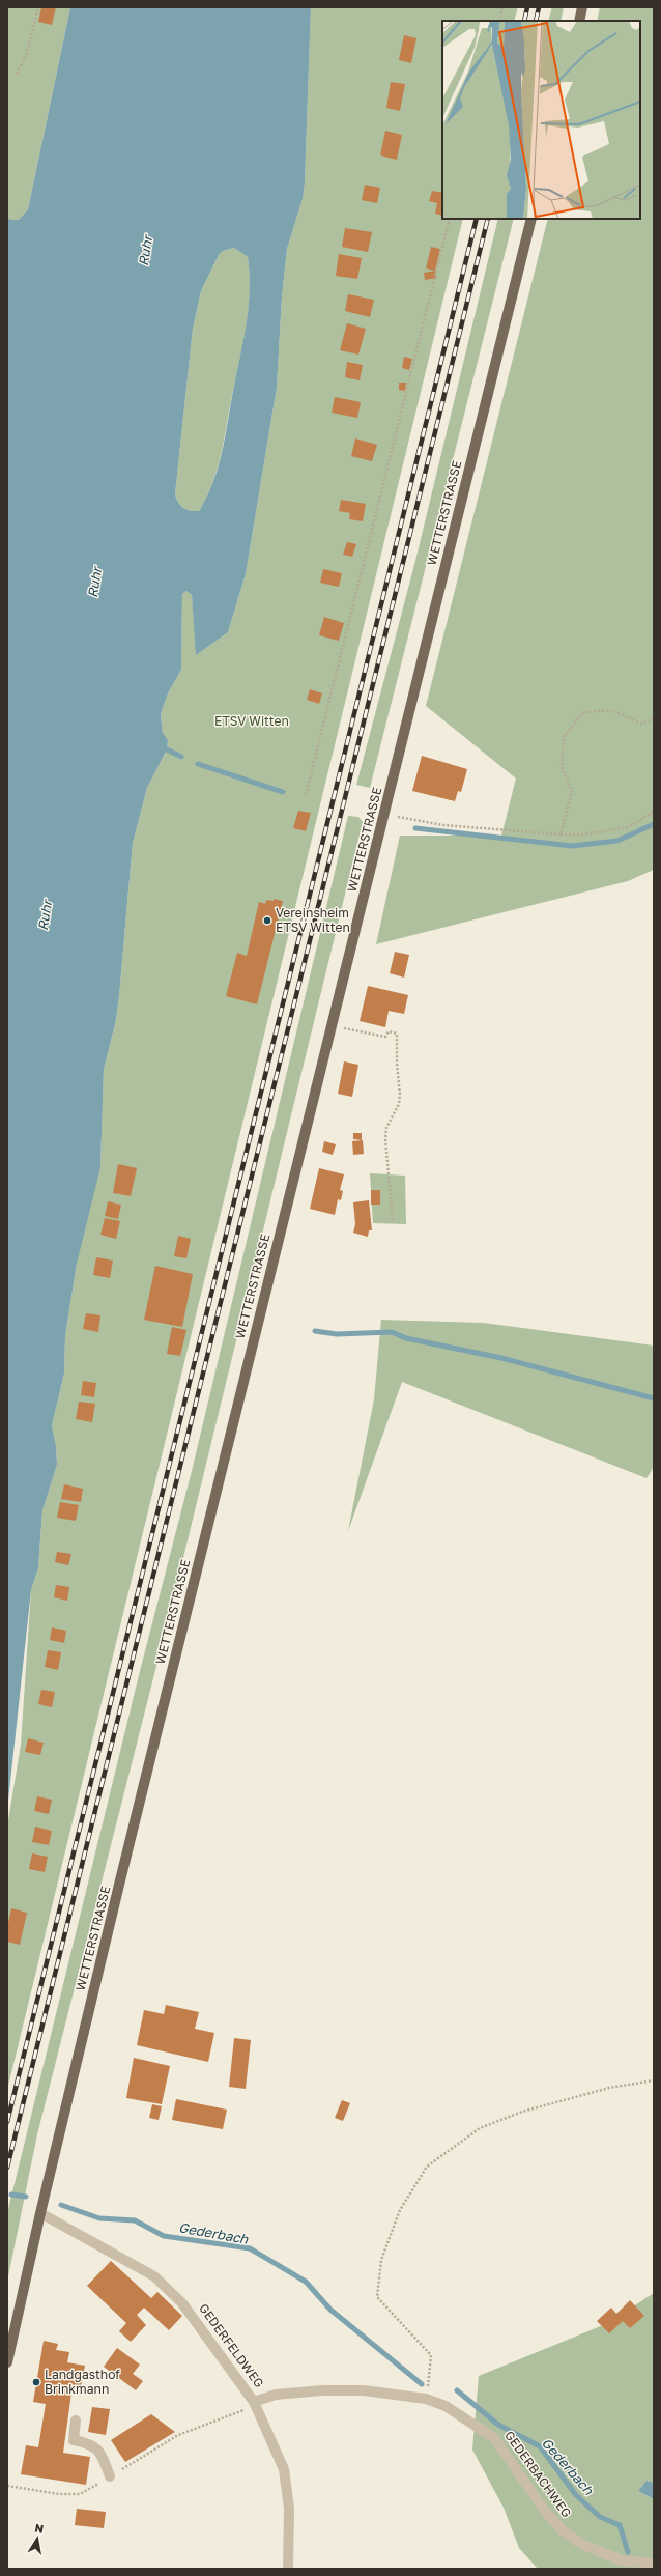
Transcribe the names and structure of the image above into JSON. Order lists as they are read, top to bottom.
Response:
{
  "streets": {
    "main road": ["WETTERSTRASSE"],
    "street": ["GEDERFELDWEG", "GEDERBACHWEG"]
  },
  "crossings": [
    ["WETTERSTRASSE", "GEDERFELDWEG"],
    ["GEDERFELDWEG", "GEDERBACHWEG"]
  ],
  "water": ["Ruhr", "Gederbach"],
  "parks": ["ETSV Witten"],
  "places": ["Vereinsheim ETSV Witten", "Landgasthof Brinkmann"],
  "north": "top"
}
